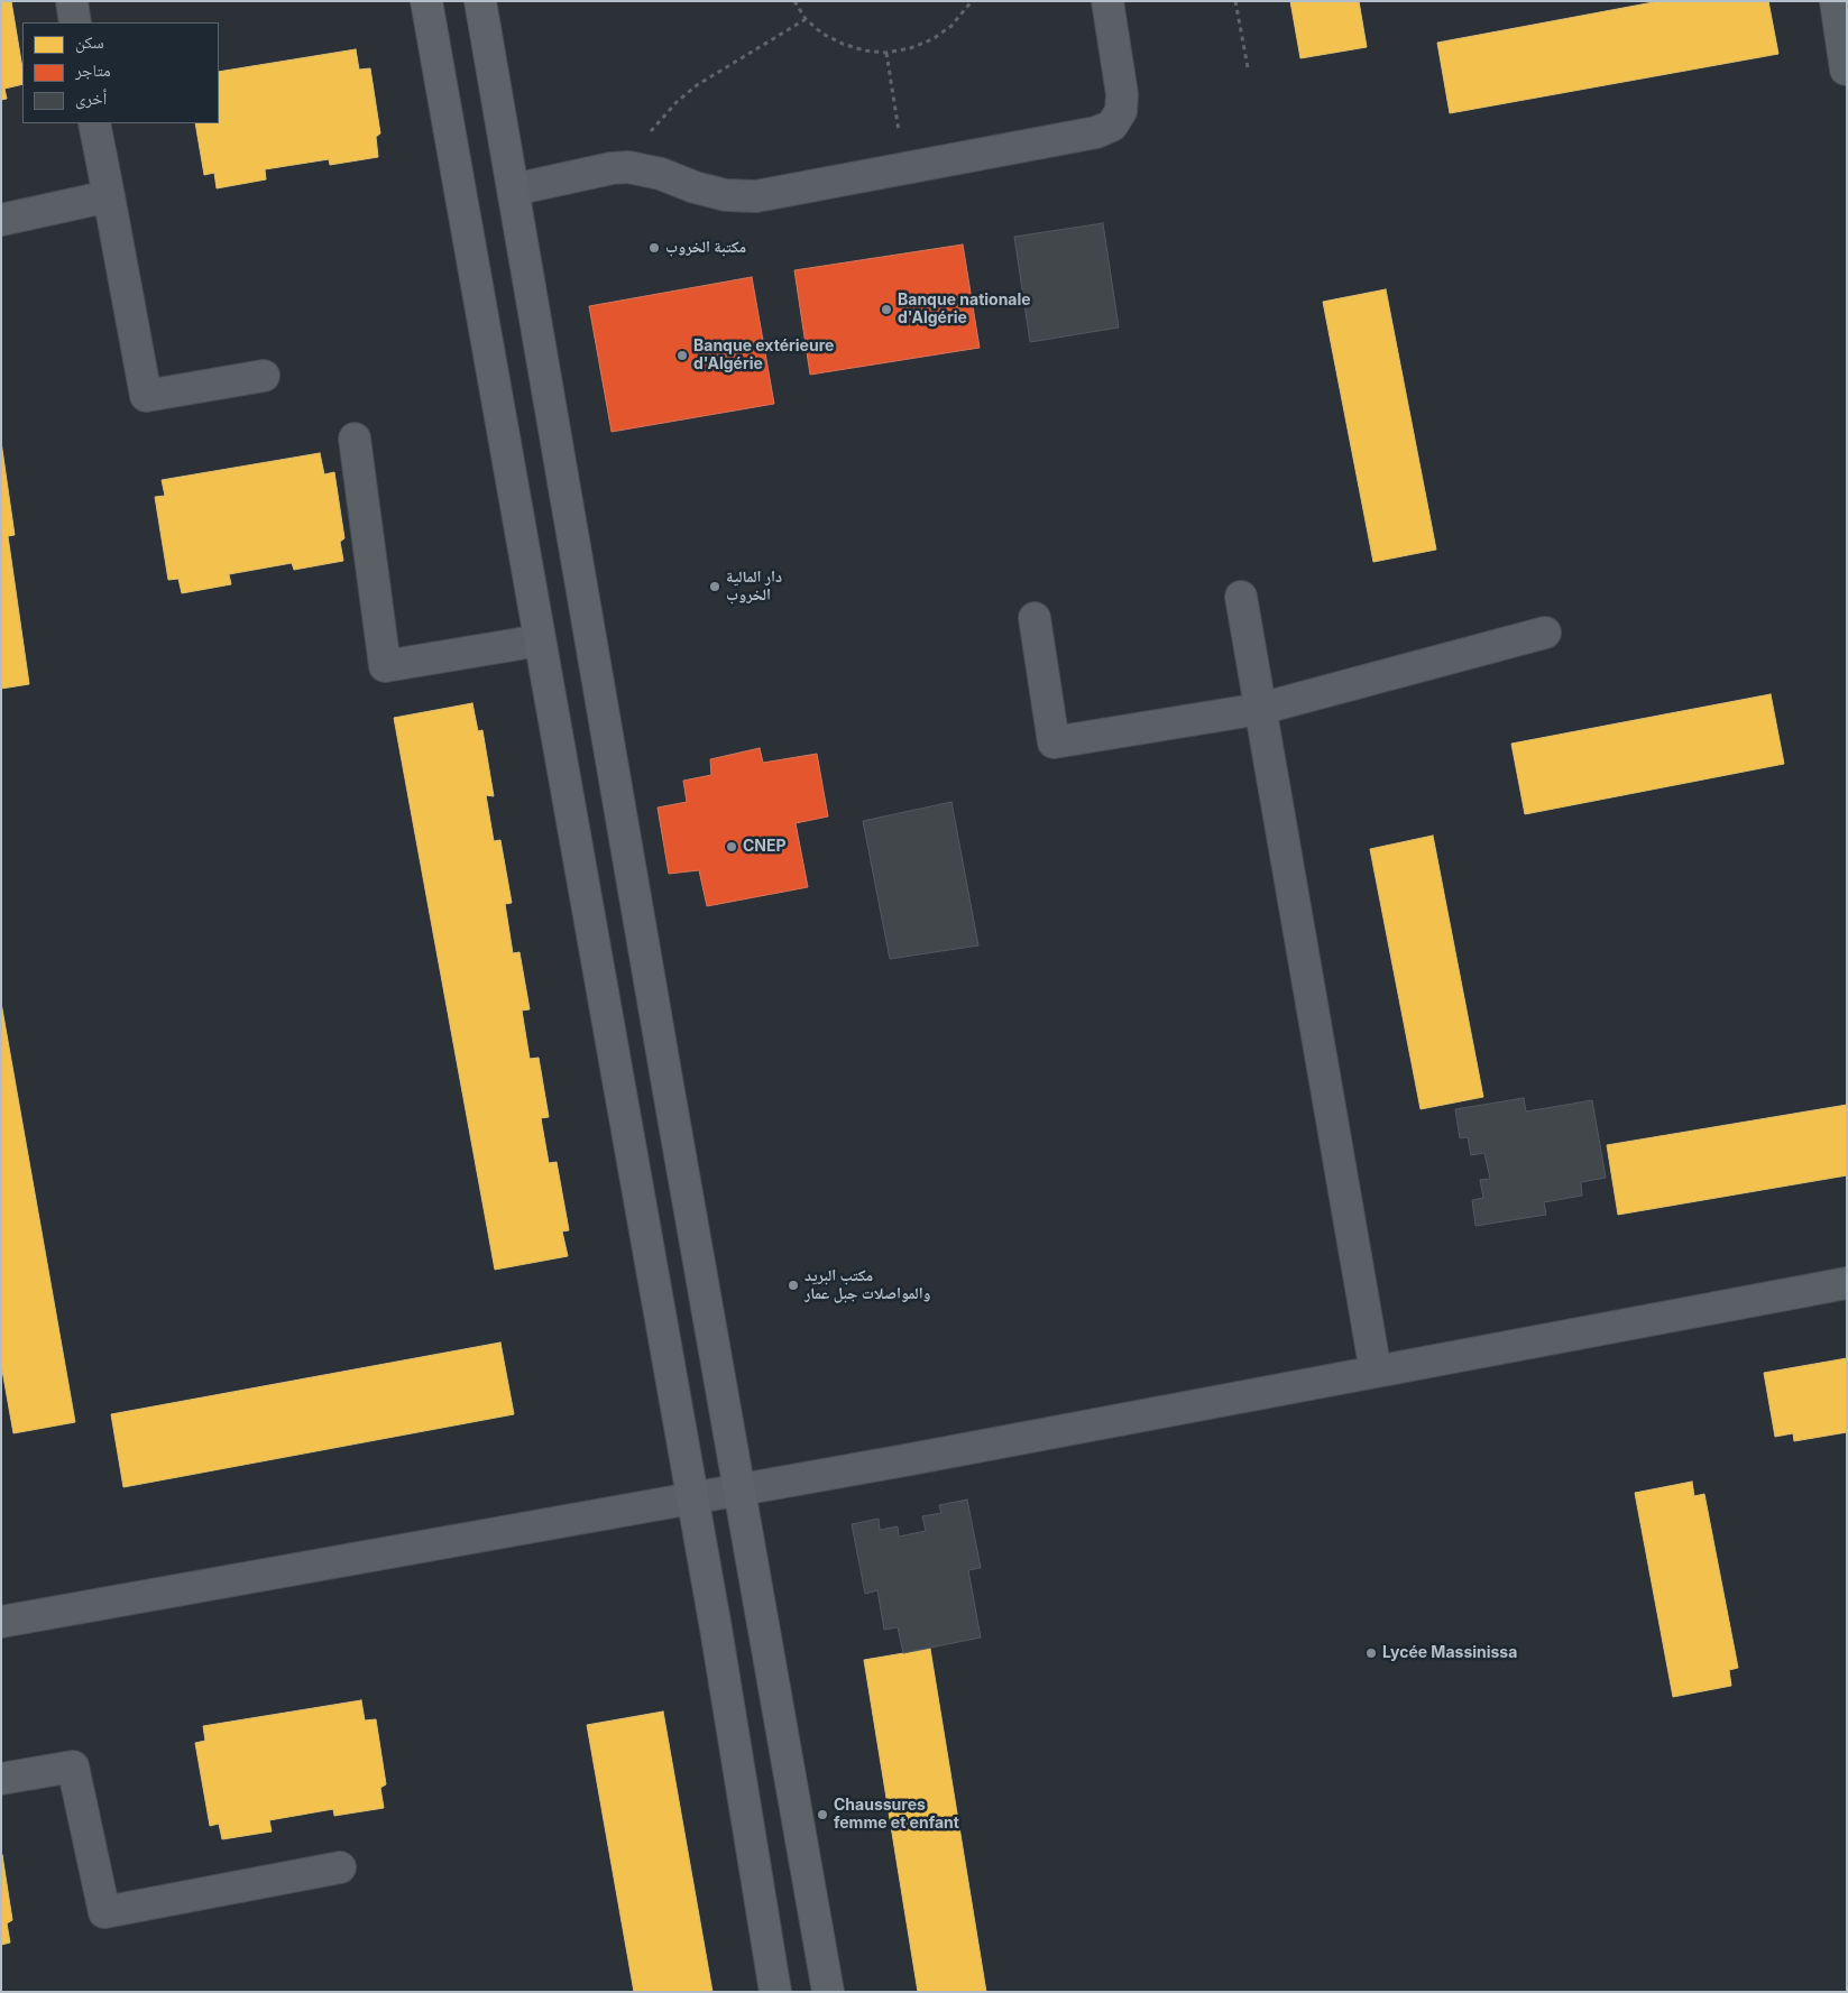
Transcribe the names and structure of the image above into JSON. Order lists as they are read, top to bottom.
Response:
{
  "places": [
    "مكتبة الخروب",
    "Banque nationale d'Algérie",
    "Banque extérieure d'Algérie",
    "دار المالية الخروب",
    "CNEP",
    "مكتب البريد والمواصلات جبل عمار",
    "Lycée Massinissa",
    "Chaussures femme et enfant"
  ],
  "legend": ["سكن", "متاجر", "أخرى"]
}
